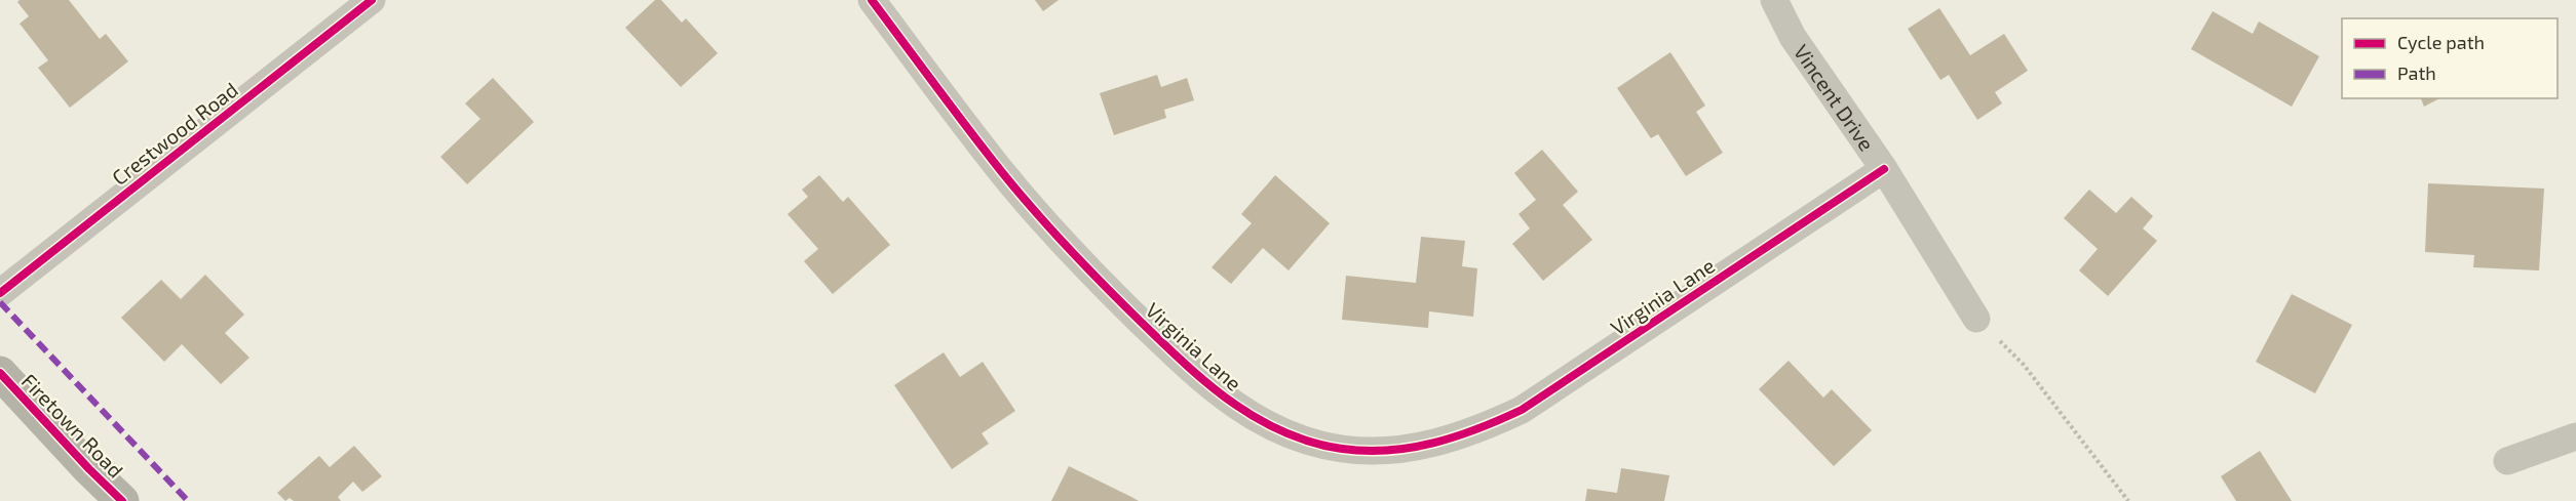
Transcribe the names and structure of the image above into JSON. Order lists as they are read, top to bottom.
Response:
{
  "streets": {
    "street": [
      "Vincent Drive",
      "Crestwood Road",
      "Virginia Lane",
      "Firetown Road"
    ]
  },
  "crossings": [
    ["Vincent Drive", "Virginia Lane"]
  ],
  "legend": ["Cycle path", "Path"]
}
